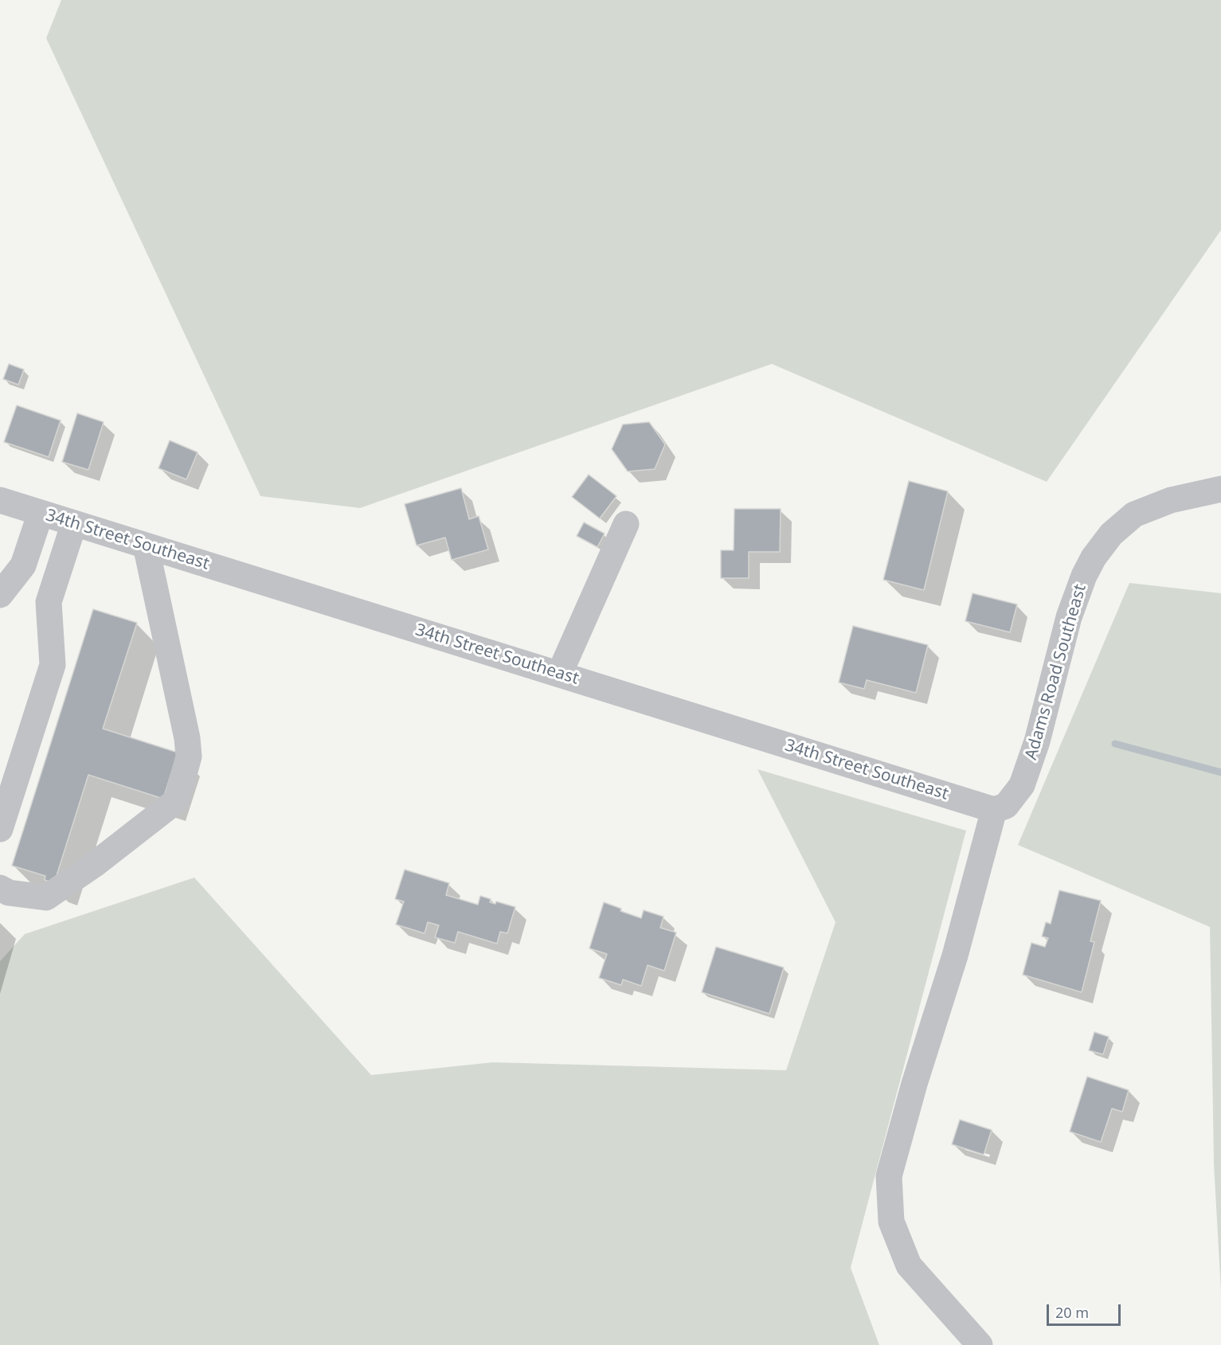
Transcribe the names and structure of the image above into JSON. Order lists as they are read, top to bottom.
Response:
{
  "streets": {
    "street": ["34th Street Southeast", "Adams Road Southeast"]
  },
  "crossings": [
    ["34th Street Southeast", "Adams Road Southeast"]
  ],
  "scale_bar": "20 m"
}
